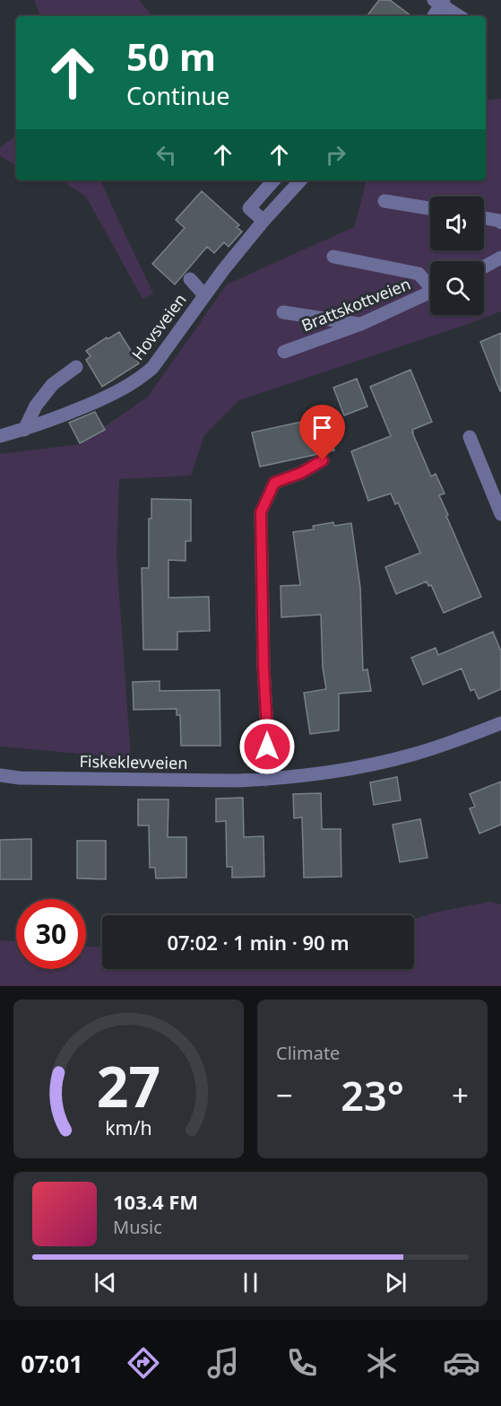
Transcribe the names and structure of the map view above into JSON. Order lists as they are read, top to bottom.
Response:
{
  "streets": {
    "street": ["Brattskottveien", "Hovsveien", "Fiskeklevveien"]
  },
  "page": {
    "turn": ["50 m", "Continue"],
    "limit": "30",
    "trip": "07:02 · 1 min · 90 m",
    "tile": "Climate",
    "heat": ["−", "23°", "+"],
    "song": ["103.4 FM", "Music"],
    "tabs": "07:01",
    "gauge": ["27", "km/h"]
  }
}
